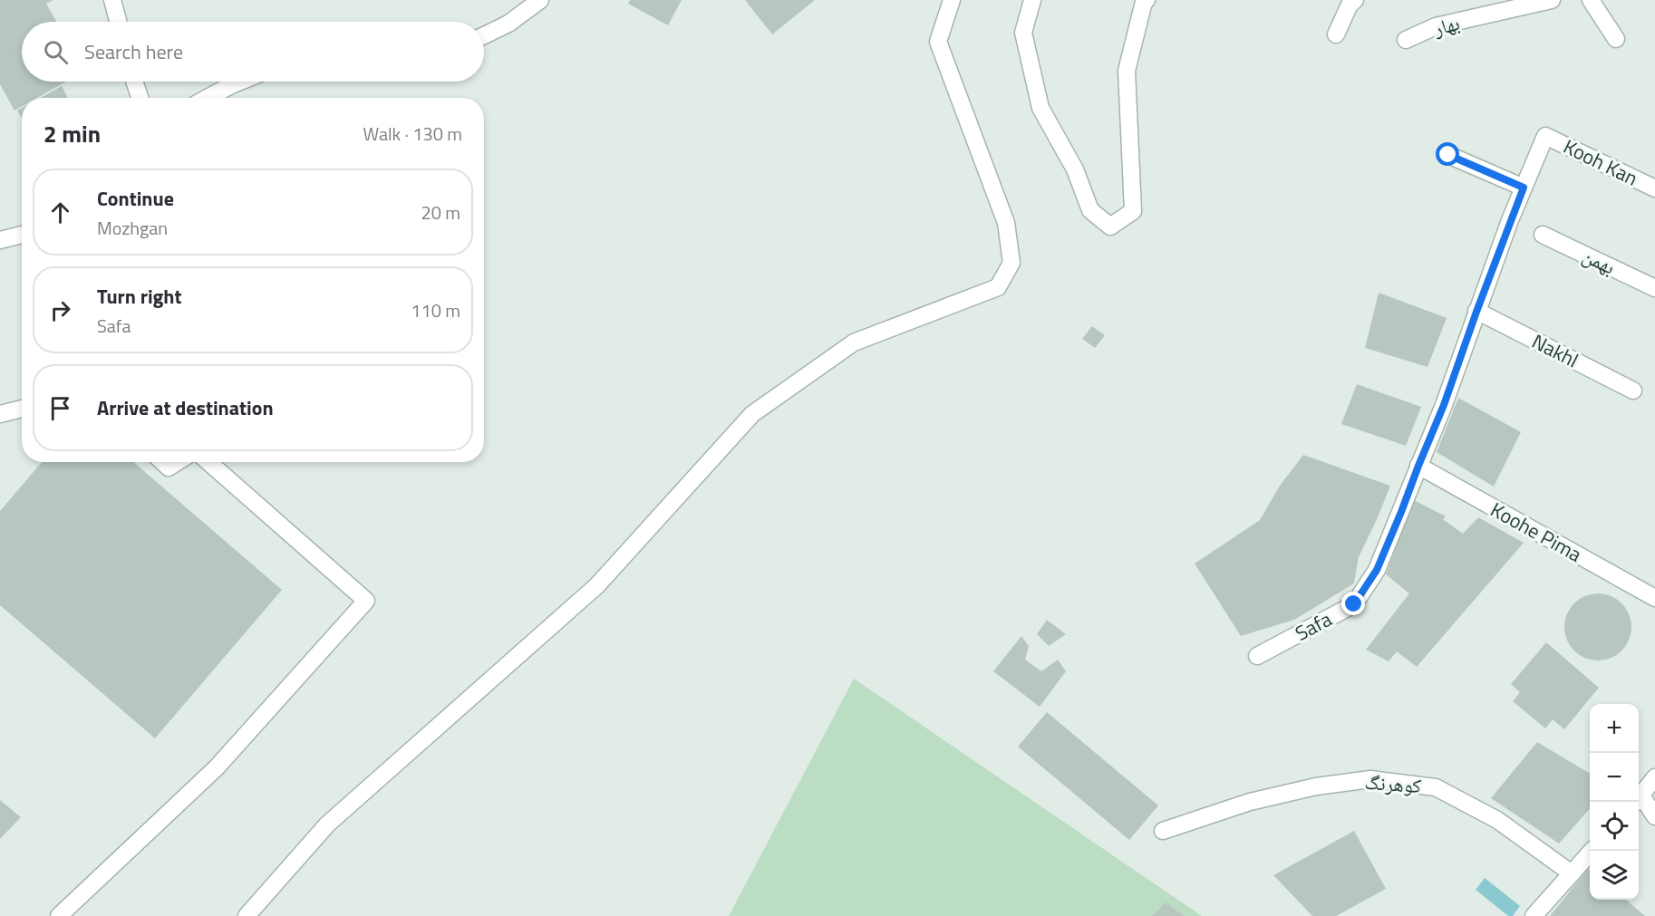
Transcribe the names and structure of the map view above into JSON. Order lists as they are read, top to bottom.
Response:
{
  "streets": {
    "street": [
      "بهار",
      "Kooh Kan",
      "بهمن",
      "Nakhl",
      "Koohe Pima",
      "Safa",
      "کوهرنگ"
    ]
  },
  "crossings": [
    ["Kooh Kan", "Safa"],
    ["Nakhl", "Safa"],
    ["Koohe Pima", "Safa"]
  ],
  "page": {
    "search": "Search here",
    "heading": ["2 min", "Walk · 130 m"],
    "list": [
      ["Continue", "Mozhgan", "20 m"],
      ["Turn right", "Safa", "110 m"],
      "Arrive at destination"
    ],
    "map_buttons": ["+", "−"]
  }
}
